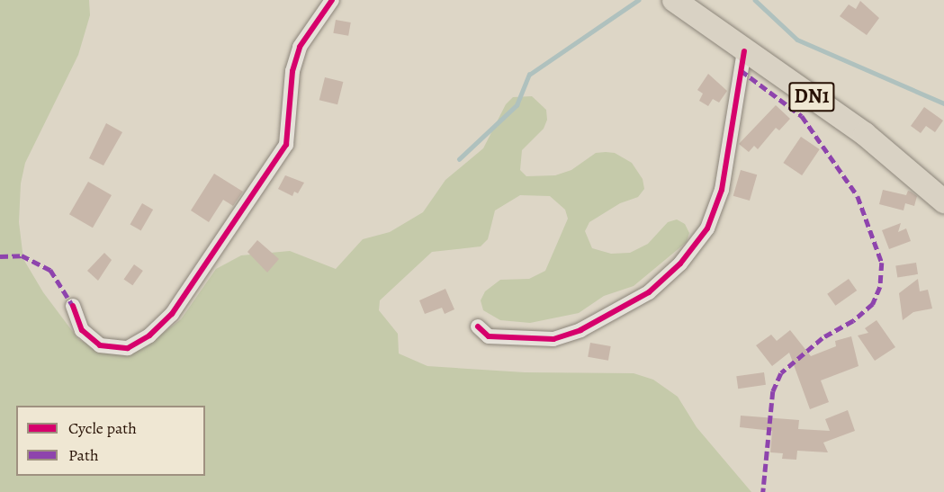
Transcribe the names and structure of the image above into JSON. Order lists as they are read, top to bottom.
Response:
{
  "streets": {
    "main road": ["DN1"]
  },
  "legend": ["Cycle path", "Path"]
}
